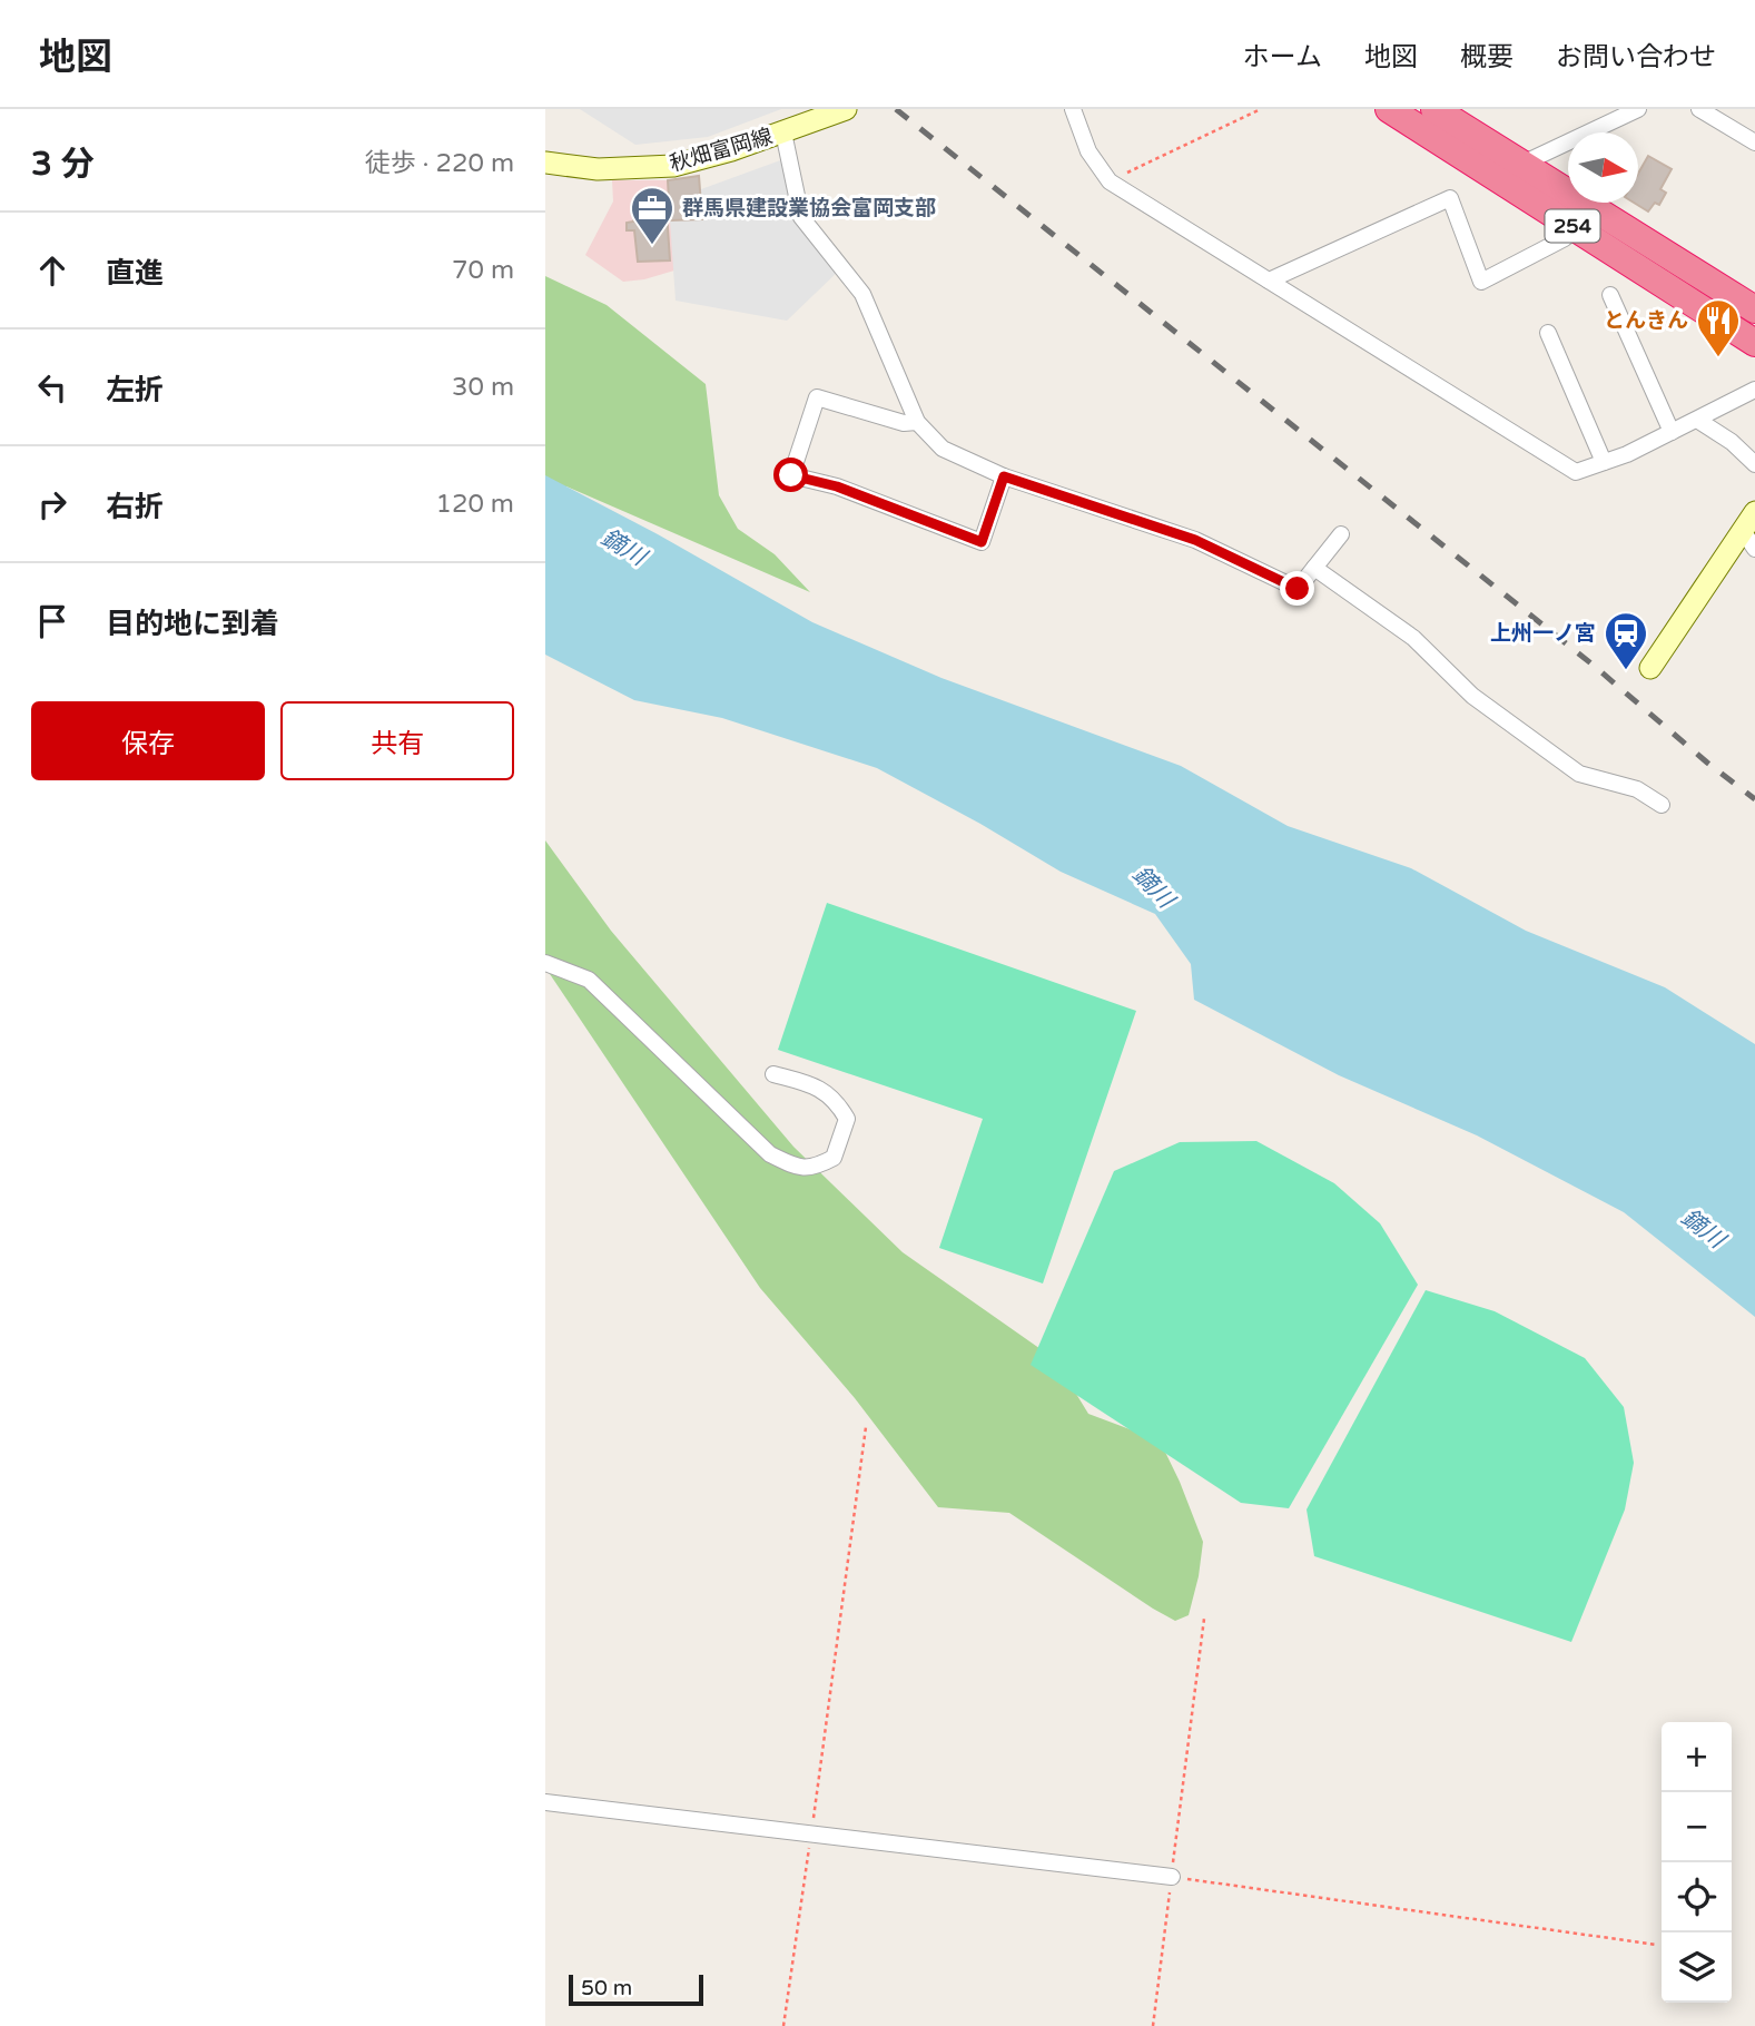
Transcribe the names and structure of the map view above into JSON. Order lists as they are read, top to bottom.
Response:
{
  "streets": {
    "highway": ["254"],
    "main road": ["秋畑富岡線"]
  },
  "water": ["鏑川"],
  "places": {
    "office": ["群馬県建設業協会富岡支部"],
    "restaurant": ["とんきん"],
    "station": ["上州一ノ宮"]
  },
  "scale_bar": "50 m",
  "north": "right",
  "page": {
    "header": "地図",
    "nav": [
      "ホーム",
      "地図",
      "概要",
      "お問い合わせ"
    ],
    "heading": ["3 分", "徒歩 · 220 m"],
    "list": [
      ["直進", "70 m"],
      ["左折", "30 m"],
      ["右折", "120 m"],
      "目的地に到着"
    ],
    "buttons": ["保存", "共有"],
    "map_buttons": ["+", "−"],
    "scale": "50 m"
  }
}
